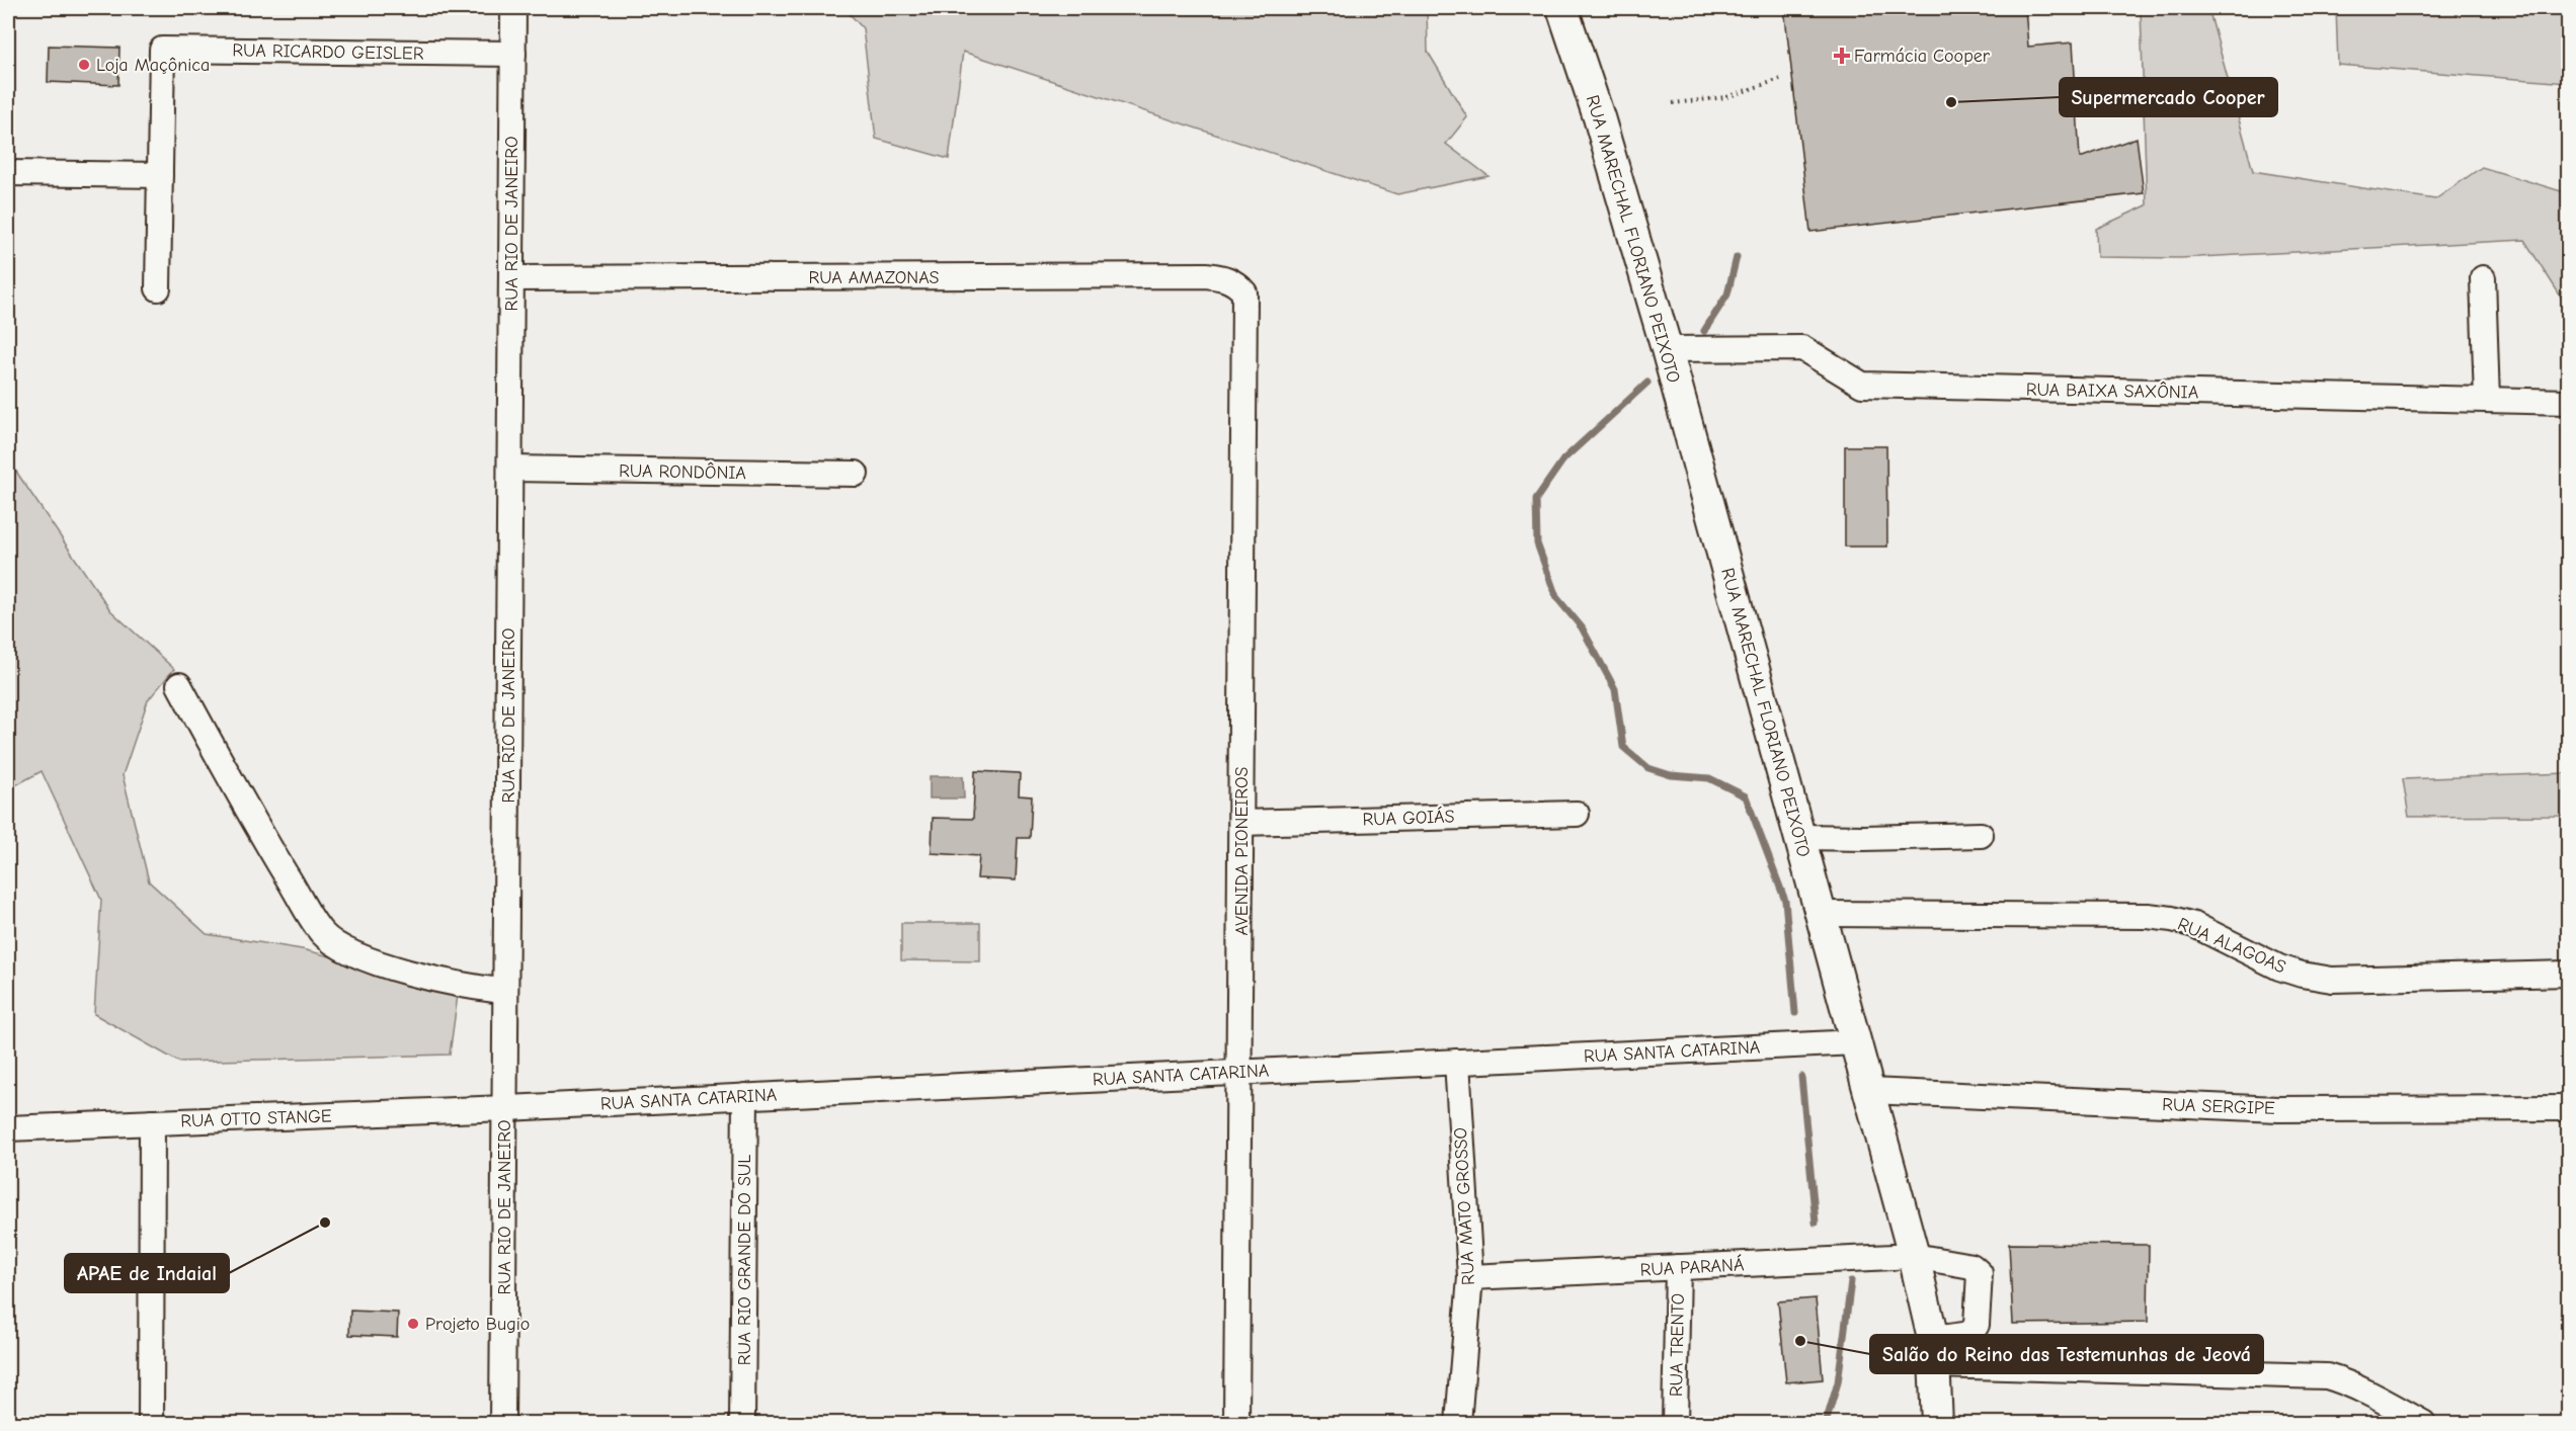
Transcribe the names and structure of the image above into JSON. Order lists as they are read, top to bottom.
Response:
{
  "streets": {
    "main road": ["RUA MARECHAL FLORIANO PEIXOTO"],
    "street": [
      "RUA RICARDO GEISLER",
      "RUA RIO DE JANEIRO",
      "RUA AMAZONAS",
      "RUA BAIXA SAXÔNIA",
      "RUA RONDÔNIA",
      "RUA GOIÁS",
      "AVENIDA PIONEIROS",
      "RUA ALAGOAS",
      "RUA SANTA CATARINA",
      "RUA SERGIPE",
      "RUA OTTO STANGE",
      "RUA MATO GROSSO",
      "RUA RIO GRANDE DO SUL",
      "RUA PARANÁ",
      "RUA TRENTO"
    ]
  },
  "crossings": [
    ["RUA RICARDO GEISLER", "RUA RIO DE JANEIRO"],
    ["RUA RIO DE JANEIRO", "RUA AMAZONAS"],
    ["RUA RIO DE JANEIRO", "RUA RONDÔNIA"],
    ["RUA RIO DE JANEIRO", "RUA SANTA CATARINA"],
    ["RUA RIO DE JANEIRO", "RUA OTTO STANGE"],
    ["RUA MARECHAL FLORIANO PEIXOTO", "RUA BAIXA SAXÔNIA"],
    ["RUA MARECHAL FLORIANO PEIXOTO", "RUA ALAGOAS"],
    ["RUA MARECHAL FLORIANO PEIXOTO", "RUA SANTA CATARINA"],
    ["RUA MARECHAL FLORIANO PEIXOTO", "RUA SERGIPE"],
    ["RUA MARECHAL FLORIANO PEIXOTO", "RUA PARANÁ"],
    ["RUA AMAZONAS", "AVENIDA PIONEIROS"],
    ["RUA GOIÁS", "AVENIDA PIONEIROS"],
    ["AVENIDA PIONEIROS", "RUA SANTA CATARINA"],
    ["RUA SANTA CATARINA", "RUA OTTO STANGE"],
    ["RUA SANTA CATARINA", "RUA MATO GROSSO"],
    ["RUA SANTA CATARINA", "RUA RIO GRANDE DO SUL"],
    ["RUA MATO GROSSO", "RUA PARANÁ"],
    ["RUA PARANÁ", "RUA TRENTO"]
  ],
  "places": {
    "health": ["Farmácia Cooper"],
    "other": [
      "Loja Maçônica",
      "Supermercado Cooper",
      "APAE de Indaial",
      "Projeto Bugio",
      "Salão do Reino das Testemunhas de Jeová"
    ]
  }
}
